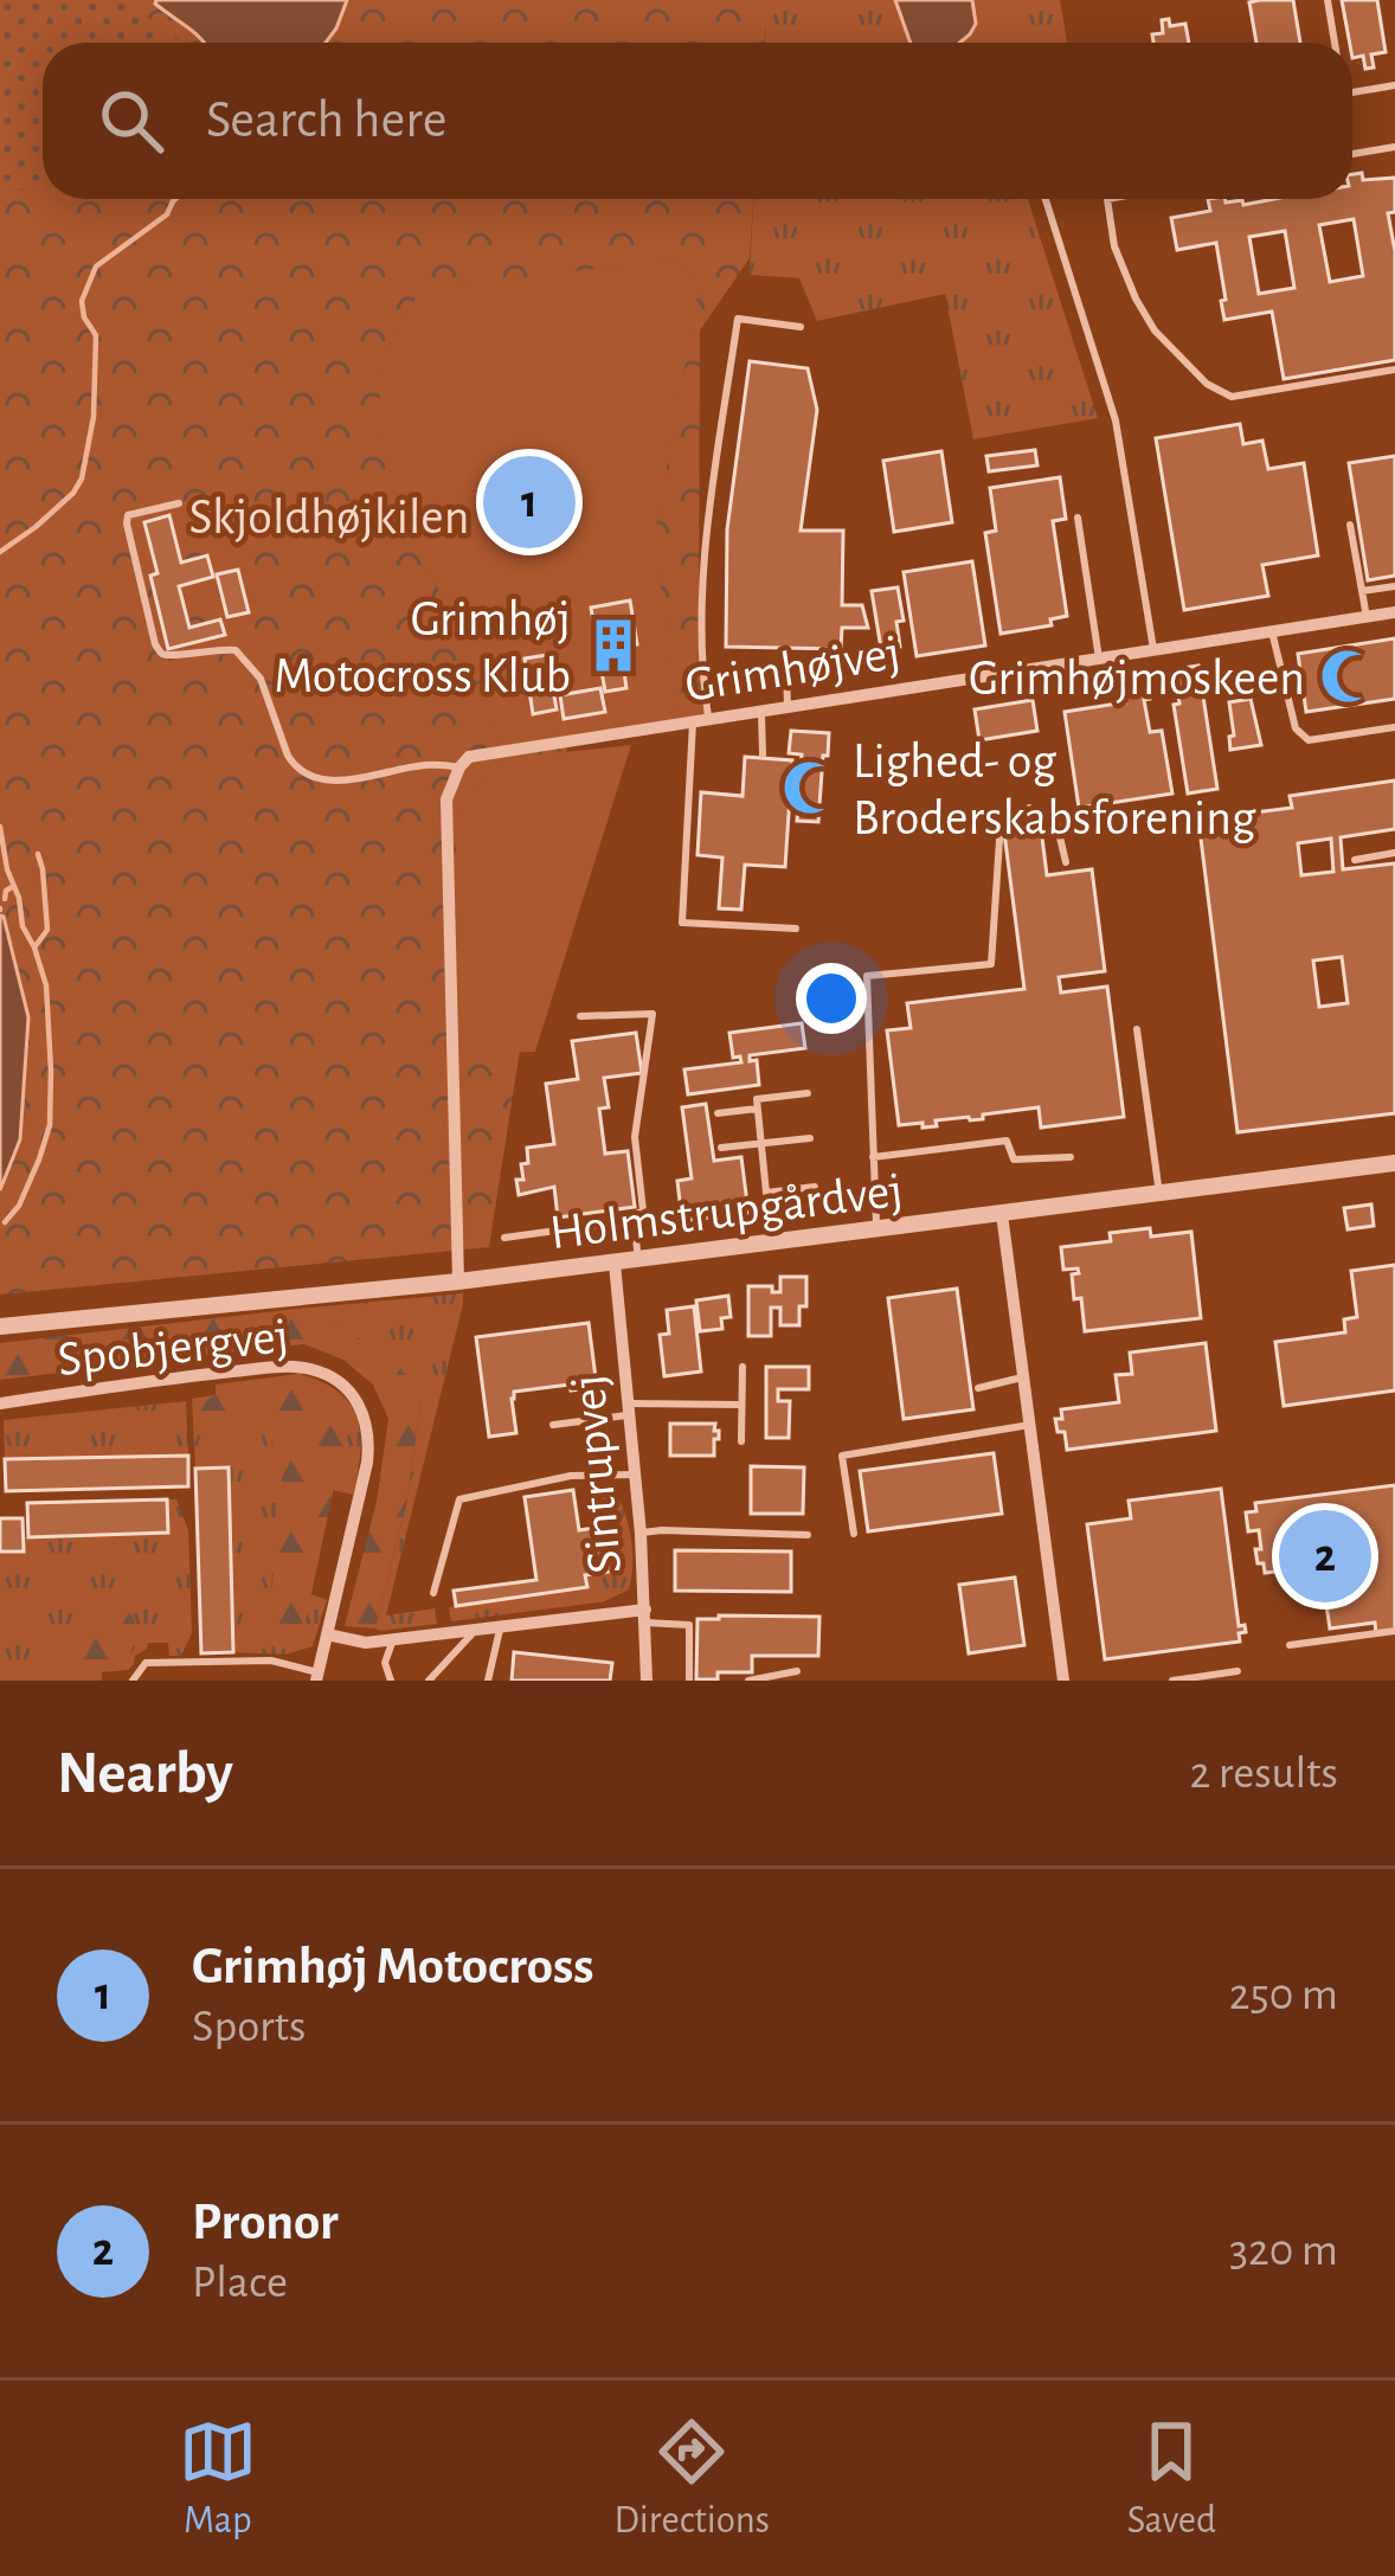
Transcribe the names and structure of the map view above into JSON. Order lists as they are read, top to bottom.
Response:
{
  "streets": {
    "street": [
      "Grimhøjvej",
      "Holmstrupgårdvej",
      "Spobjergvej",
      "Sintrupvej"
    ]
  },
  "crossings": [
    ["Holmstrupgårdvej", "Sintrupvej"]
  ],
  "parks": ["Skjoldhøjkilen"],
  "places": {
    "building": ["Grimhøj Motocross Klub"],
    "mosque": ["Grimhøjmoskeen", "Lighed- og Broderskabsforening"]
  },
  "page": {
    "search": "Search here",
    "pins": ["1", "2"],
    "heading": ["Nearby", "2 results"],
    "list": [
      {
        "mark": "1",
        "name": "Grimhøj Motocross",
        "note": "Sports",
        "value": "250 m"
      },
      {
        "mark": "2",
        "name": "Pronor",
        "note": "Place",
        "value": "320 m"
      }
    ],
    "nav": ["Map", "Directions", "Saved"]
  }
}
